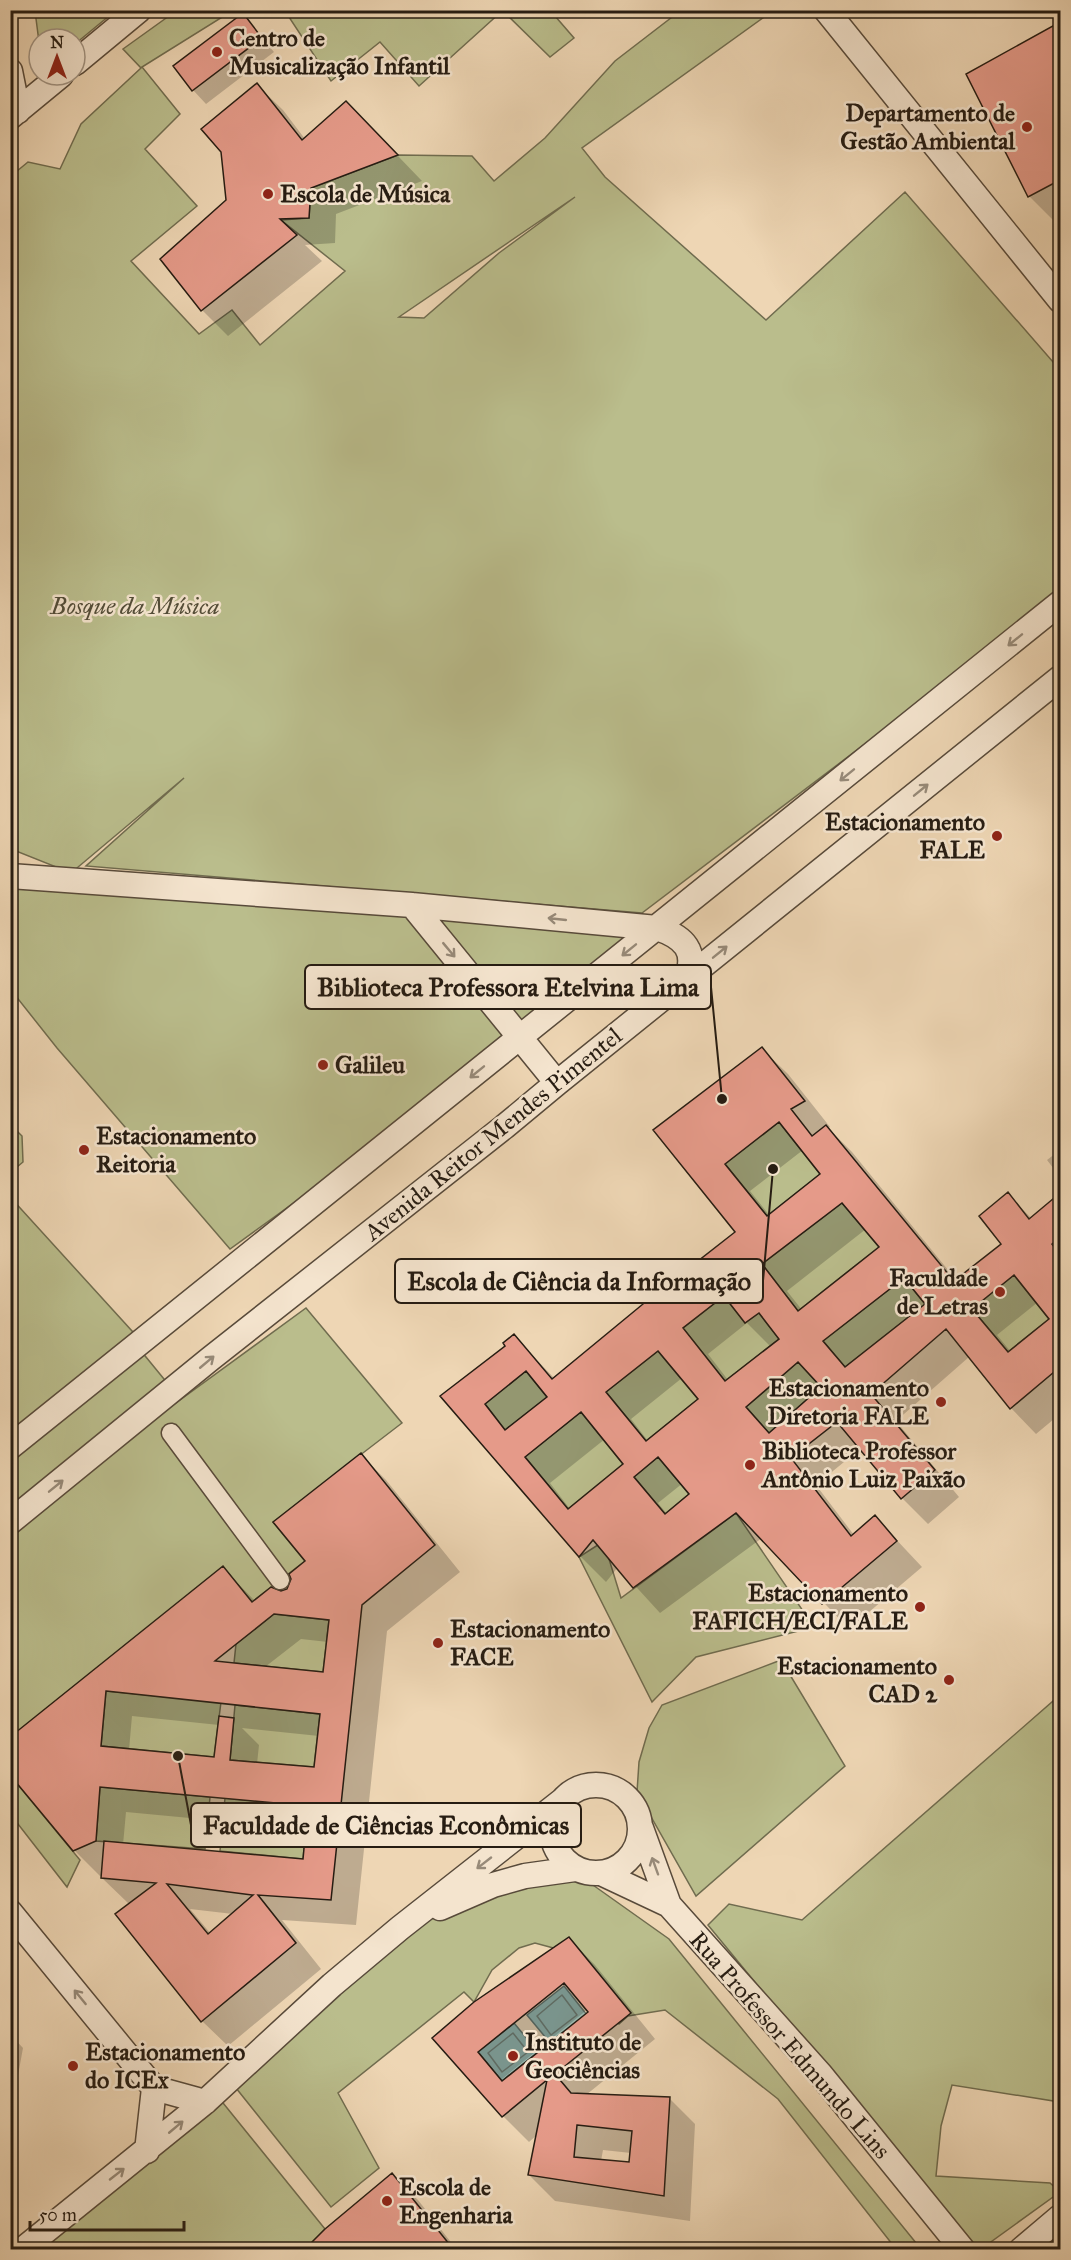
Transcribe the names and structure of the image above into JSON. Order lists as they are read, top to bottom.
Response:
{
  "streets": {
    "street": ["Avenida Reitor Mendes Pimentel", "Rua Professor Edmundo Lins"]
  },
  "parks": ["Bosque da Música"],
  "places": [
    "Centro de Musicalização Infantil",
    "Departamento de Gestão Ambiental",
    "Escola de Música",
    "Estacionamento FALE",
    "Galileu",
    "Biblioteca Professora Etelvina Lima",
    "Estacionamento Reitoria",
    "Escola de Ciência da Informação",
    "Faculdade de Letras",
    "Estacionamento Diretoria FALE",
    "Biblioteca Professor Antônio Luiz Paixão",
    "Estacionamento FAFICH/ECI/FALE",
    "Estacionamento FACE",
    "Estacionamento CAD 2",
    "Faculdade de Ciências Econômicas",
    "Instituto de Geociências",
    "Estacionamento do ICEx",
    "Escola de Engenharia"
  ],
  "scale_bar": "50 m",
  "north": "top"
}
